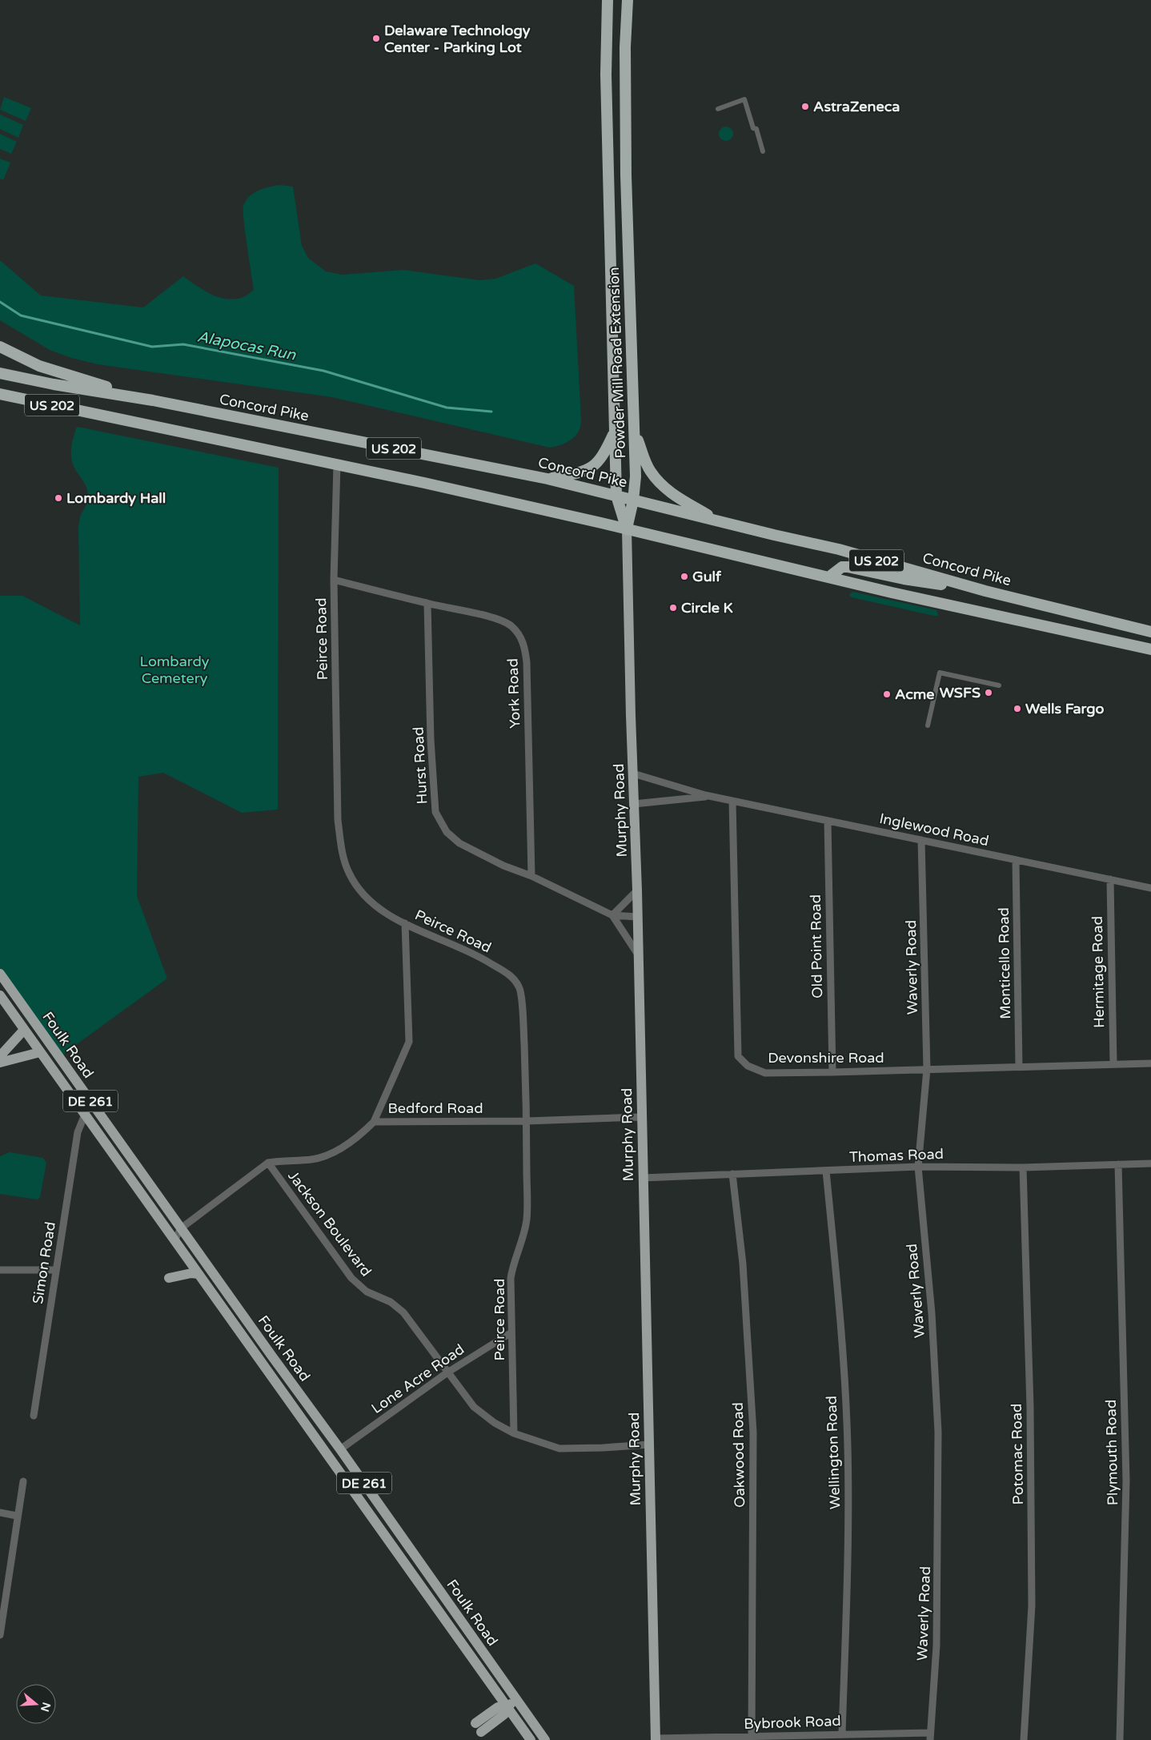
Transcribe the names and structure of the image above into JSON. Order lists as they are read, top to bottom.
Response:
{
  "streets": {
    "highway": ["Powder Mill Road Extension", "US 202", "Concord Pike"],
    "main road": ["Murphy Road", "Foulk Road", "DE 261"],
    "street": [
      "Peirce Road",
      "York Road",
      "Hurst Road",
      "Inglewood Road",
      "Old Point Road",
      "Monticello Road",
      "Waverly Road",
      "Hermitage Road",
      "Devonshire Road",
      "Bedford Road",
      "Thomas Road",
      "Jackson Boulevard",
      "Simon Road",
      "Lone Acre Road",
      "Wellington Road",
      "Plymouth Road",
      "Potomac Road",
      "Oakwood Road",
      "Bybrook Road"
    ]
  },
  "crossings": [
    ["Powder Mill Road Extension", "US 202"],
    ["Powder Mill Road Extension", "Concord Pike"],
    ["Powder Mill Road Extension", "Murphy Road"],
    ["US 202", "Peirce Road"],
    ["US 202", "Murphy Road"],
    ["Peirce Road", "York Road"],
    ["Peirce Road", "Bedford Road"],
    ["Peirce Road", "Jackson Boulevard"],
    ["Peirce Road", "Lone Acre Road"],
    ["York Road", "Hurst Road"],
    ["Hurst Road", "Murphy Road"],
    ["Murphy Road", "Inglewood Road"],
    ["Murphy Road", "Bedford Road"],
    ["Murphy Road", "Thomas Road"],
    ["Murphy Road", "Jackson Boulevard"],
    ["Murphy Road", "Bybrook Road"],
    ["Inglewood Road", "Old Point Road"],
    ["Inglewood Road", "Monticello Road"],
    ["Inglewood Road", "Waverly Road"],
    ["Inglewood Road", "Hermitage Road"],
    ["Inglewood Road", "Devonshire Road"],
    ["Old Point Road", "Devonshire Road"],
    ["Monticello Road", "Devonshire Road"],
    ["Waverly Road", "Devonshire Road"],
    ["Waverly Road", "Thomas Road"],
    ["Waverly Road", "Bybrook Road"],
    ["Hermitage Road", "Devonshire Road"],
    ["Foulk Road", "Bedford Road"],
    ["Foulk Road", "Simon Road"],
    ["Foulk Road", "Lone Acre Road"],
    ["Bedford Road", "Jackson Boulevard"],
    ["Thomas Road", "Wellington Road"],
    ["Thomas Road", "Plymouth Road"],
    ["Thomas Road", "Potomac Road"],
    ["Thomas Road", "Oakwood Road"],
    ["Jackson Boulevard", "Lone Acre Road"],
    ["Wellington Road", "Bybrook Road"],
    ["Oakwood Road", "Bybrook Road"]
  ],
  "water": ["Alapocas Run"],
  "parks": ["Lombardy Cemetery"],
  "places": [
    "Delaware Technology Center - Parking Lot",
    "AstraZeneca",
    "Lombardy Hall",
    "Gulf",
    "Circle K",
    "WSFS",
    "Acme",
    "Wells Fargo"
  ],
  "north": "right"
}
